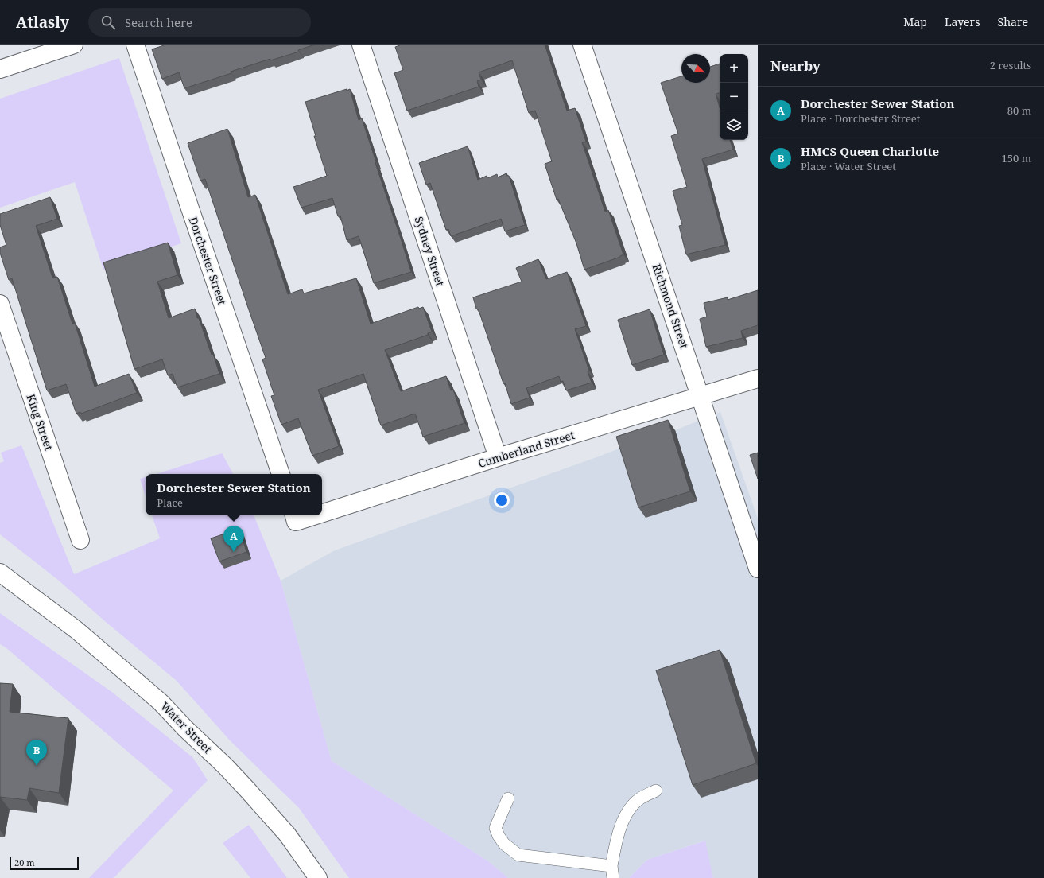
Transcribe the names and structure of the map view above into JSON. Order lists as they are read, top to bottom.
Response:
{
  "streets": {
    "street": [
      "Sydney Street",
      "Dorchester Street",
      "Richmond Street",
      "King Street",
      "Cumberland Street",
      "Water Street"
    ]
  },
  "crossings": [
    ["Sydney Street", "Cumberland Street"],
    ["Richmond Street", "Cumberland Street"]
  ],
  "scale_bar": "20 m",
  "north": "bottom right",
  "page": {
    "header": "Atlasly",
    "search": "Search here",
    "nav": ["Map", "Layers", "Share"],
    "heading": ["Nearby", "2 results"],
    "map_buttons": ["+", "−"],
    "list": [
      {
        "mark": "A",
        "name": "Dorchester Sewer Station",
        "note": "Place · Dorchester Street",
        "value": "80 m"
      },
      {
        "mark": "B",
        "name": "HMCS Queen Charlotte",
        "note": "Place · Water Street",
        "value": "150 m"
      }
    ],
    "popup": ["Dorchester Sewer Station", "Place"],
    "pins": ["A", "B"],
    "scale": "20 m"
  }
}
